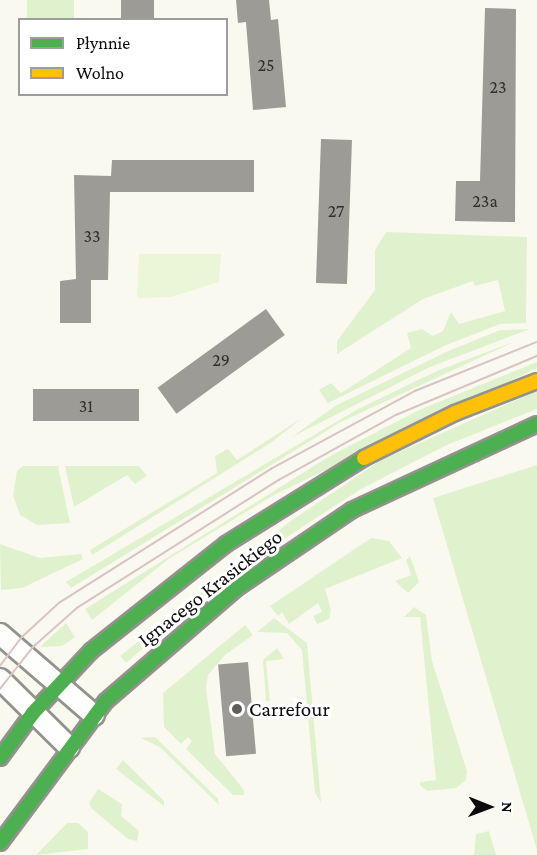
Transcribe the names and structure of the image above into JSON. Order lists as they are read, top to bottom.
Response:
{
  "streets": {
    "main road": ["Ignacego Krasickiego"]
  },
  "places": ["Carrefour"],
  "house_numbers": [
    "25",
    "23",
    "23a",
    "27",
    "33",
    "29",
    "31"
  ],
  "legend": ["Płynnie", "Wolno"],
  "north": "right"
}
